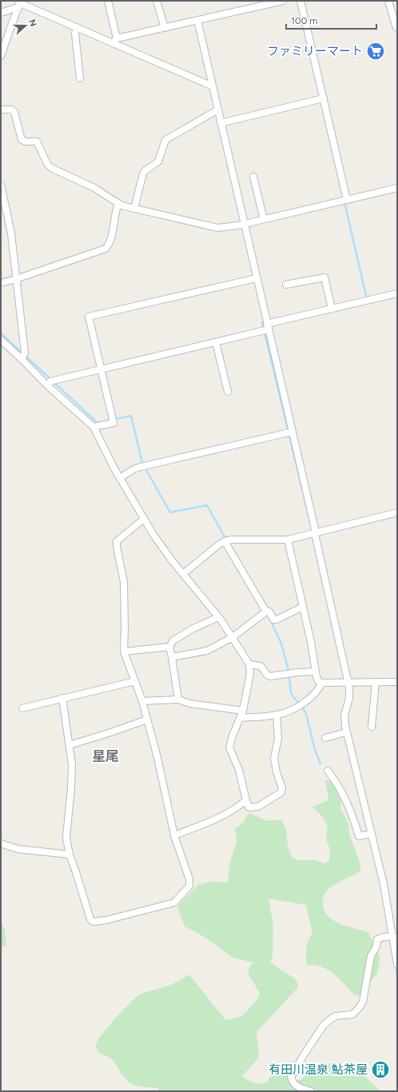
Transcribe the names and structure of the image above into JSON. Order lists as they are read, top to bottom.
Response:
{
  "districts": ["星尾"],
  "places": {
    "supermarket": ["ファミリーマート"],
    "building": ["有田川温泉 鮎茶屋"]
  },
  "scale_bar": "100 m",
  "north": "right"
}
